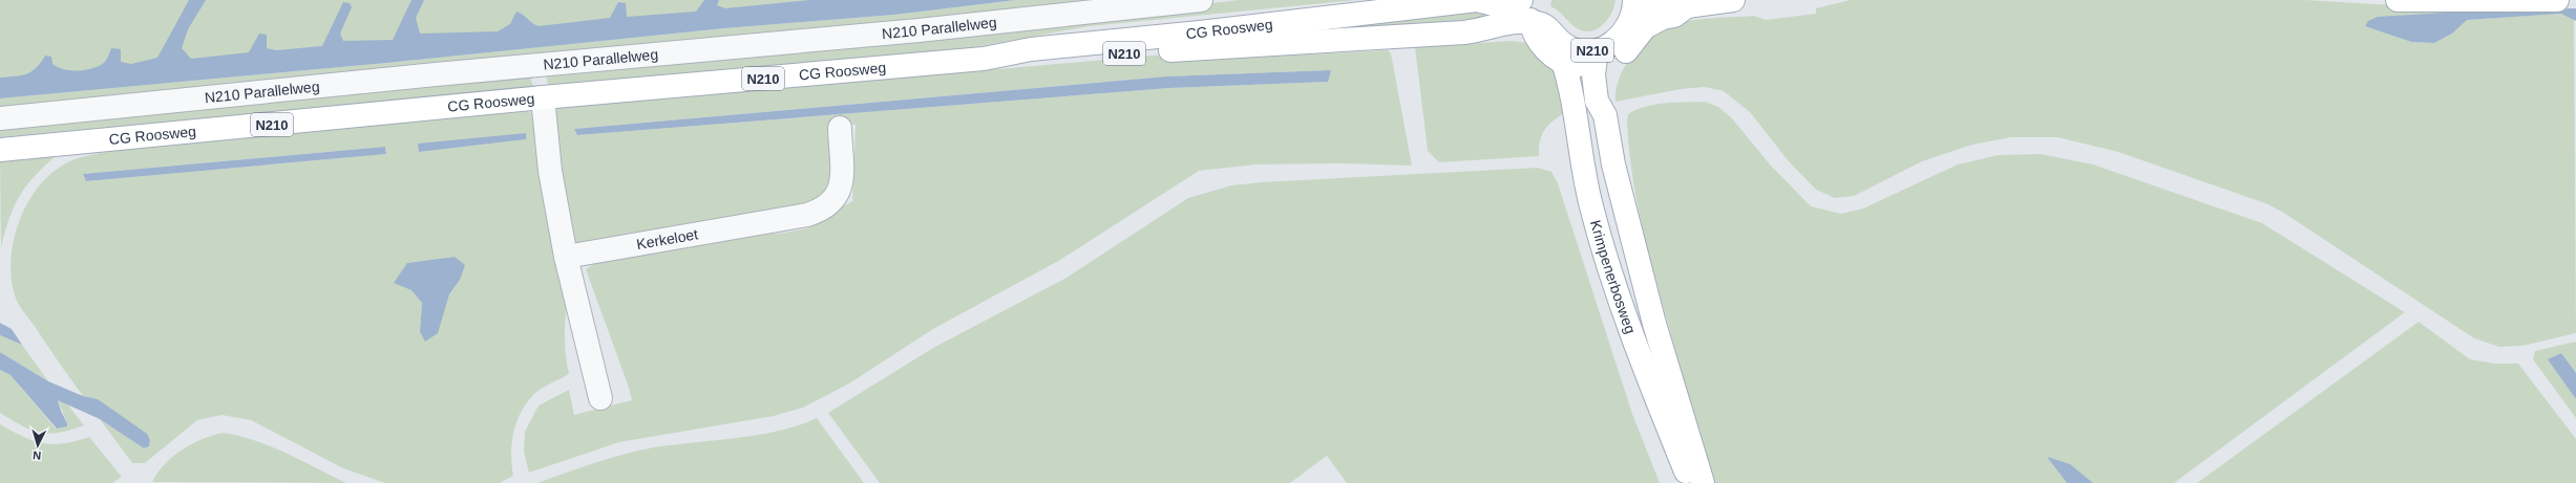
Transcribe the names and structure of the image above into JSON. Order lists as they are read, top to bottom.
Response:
{
  "streets": {
    "main road": ["CG Roosweg", "N210", "Krimpenerbosweg"],
    "street": ["N210 Parallelweg", "Kerkeloet"]
  },
  "crossings": [
    ["CG Roosweg", "N210"],
    ["N210", "Krimpenerbosweg"]
  ],
  "north": "bottom"
}
